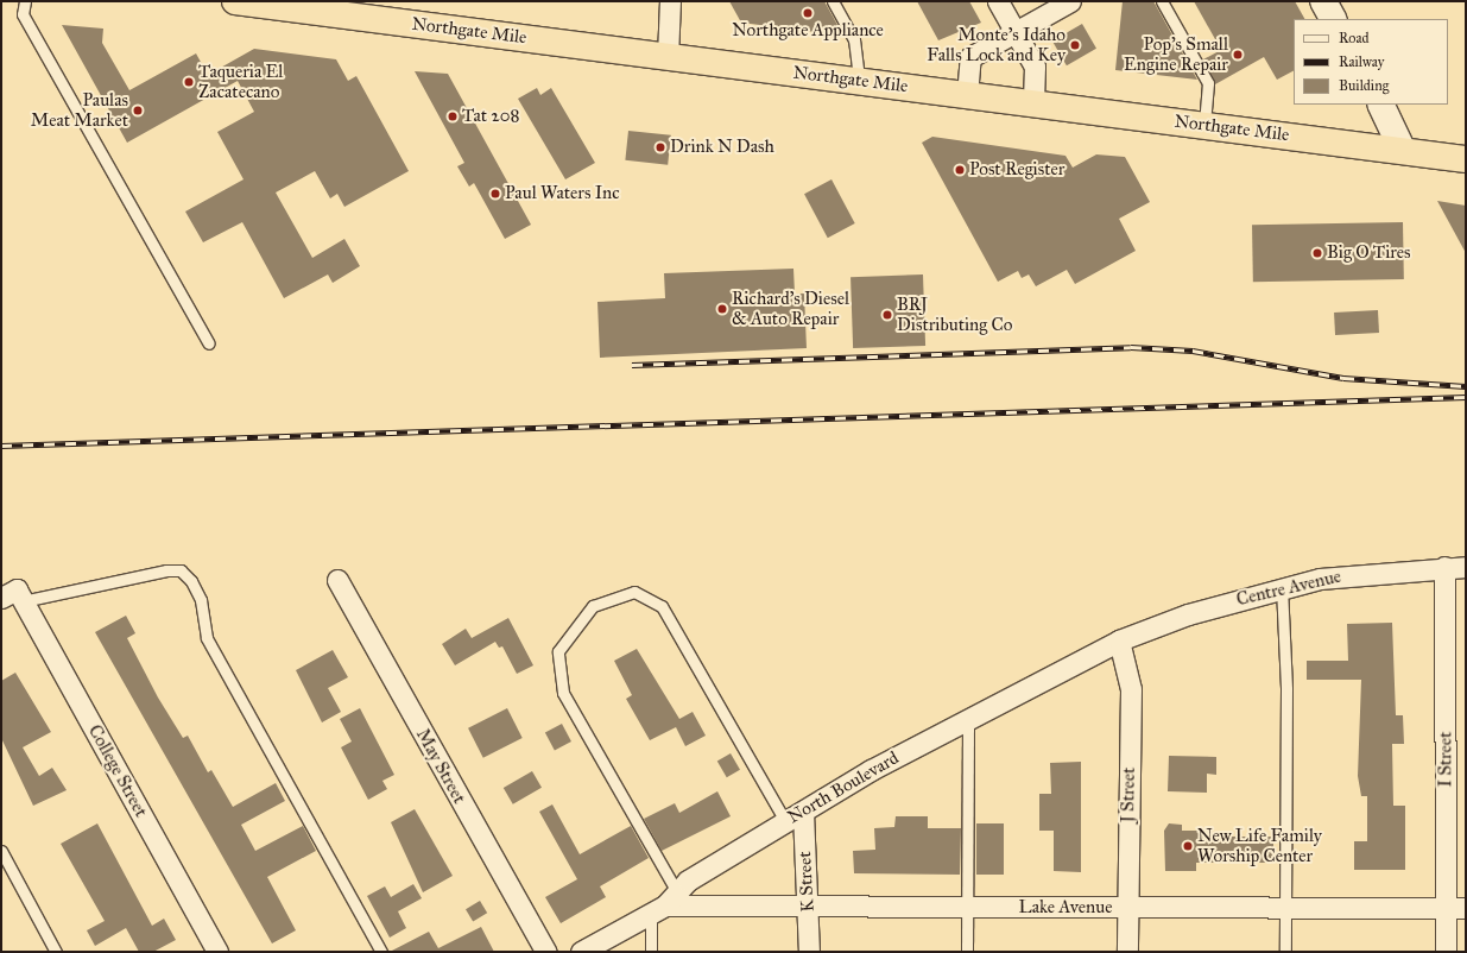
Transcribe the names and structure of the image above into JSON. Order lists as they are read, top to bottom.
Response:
{
  "streets": {
    "highway": ["Northgate Mile"],
    "street": [
      "Centre Avenue",
      "I Street",
      "May Street",
      "College Street",
      "North Boulevard",
      "J Street",
      "K Street",
      "Lake Avenue"
    ]
  },
  "crossings": [
    ["Centre Avenue", "I Street"],
    ["Centre Avenue", "North Boulevard"],
    ["Centre Avenue", "J Street"],
    ["I Street", "Lake Avenue"],
    ["North Boulevard", "J Street"],
    ["North Boulevard", "K Street"],
    ["North Boulevard", "Lake Avenue"],
    ["J Street", "Lake Avenue"],
    ["K Street", "Lake Avenue"]
  ],
  "places": [
    "Northgate Appliance",
    "Monte's Idaho Falls Lock and Key",
    "Pop's Small Engine Repair",
    "Taqueria El Zacatecano",
    "Paulas Meat Market",
    "Tat 208",
    "Drink N Dash",
    "Post Register",
    "Paul Waters Inc",
    "Big O Tires",
    "Richard's Diesel & Auto Repair",
    "BRJ Distributing Co",
    "New Life Family Worship Center"
  ],
  "legend": ["Road", "Railway", "Building"]
}
